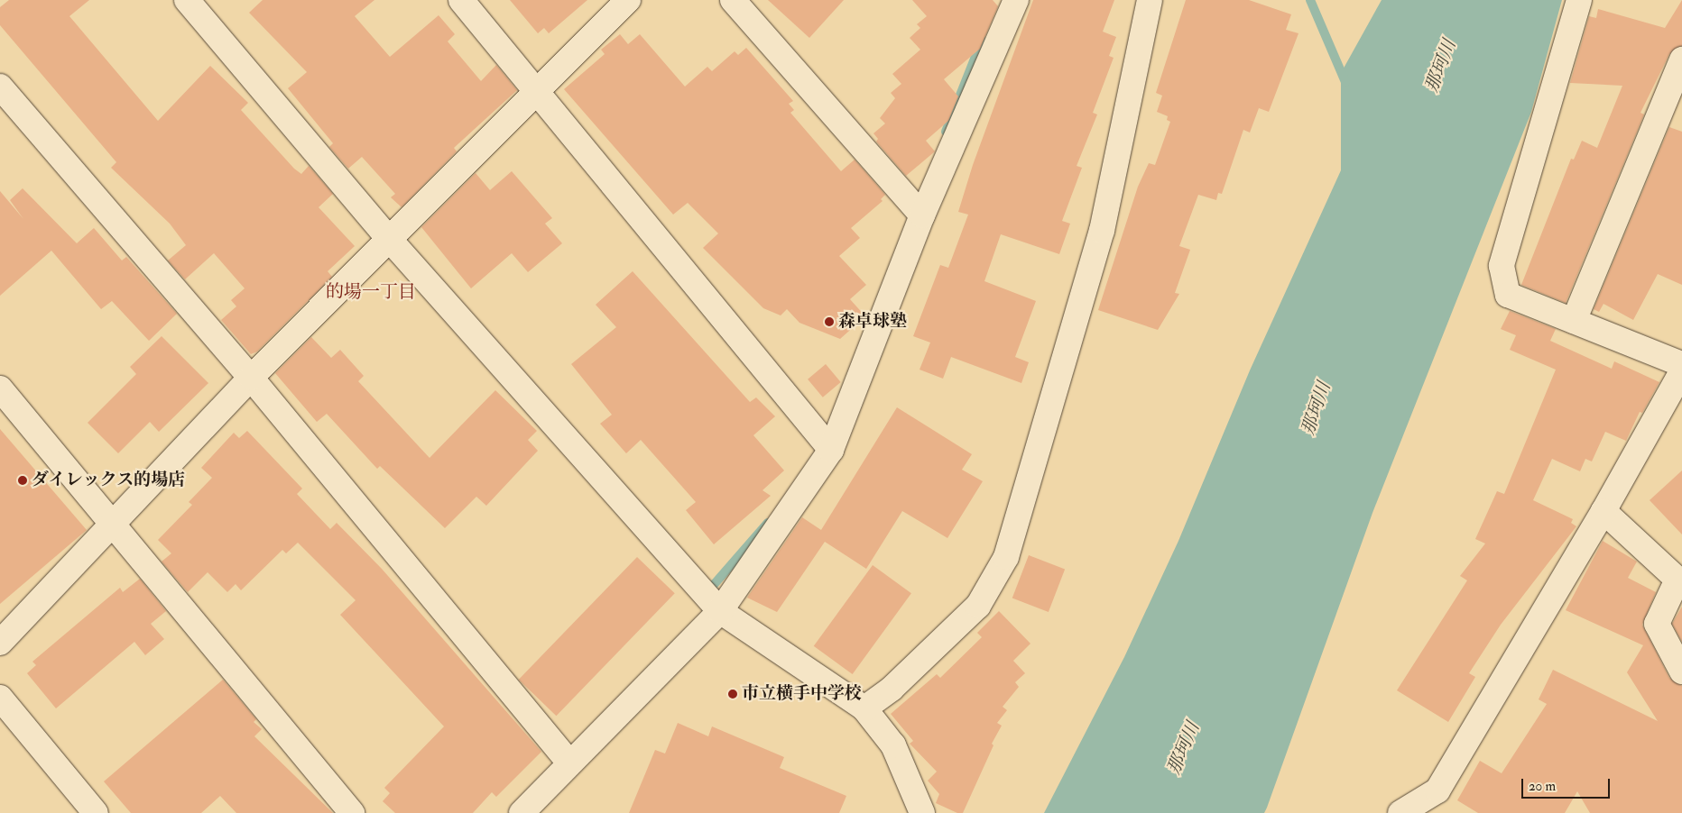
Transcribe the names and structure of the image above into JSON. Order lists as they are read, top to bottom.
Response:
{
  "districts": ["的場一丁目"],
  "water": ["那珂川"],
  "places": ["森卓球塾", "ダイレックス的場店", "市立横手中学校"],
  "scale_bar": "20 m"
}
